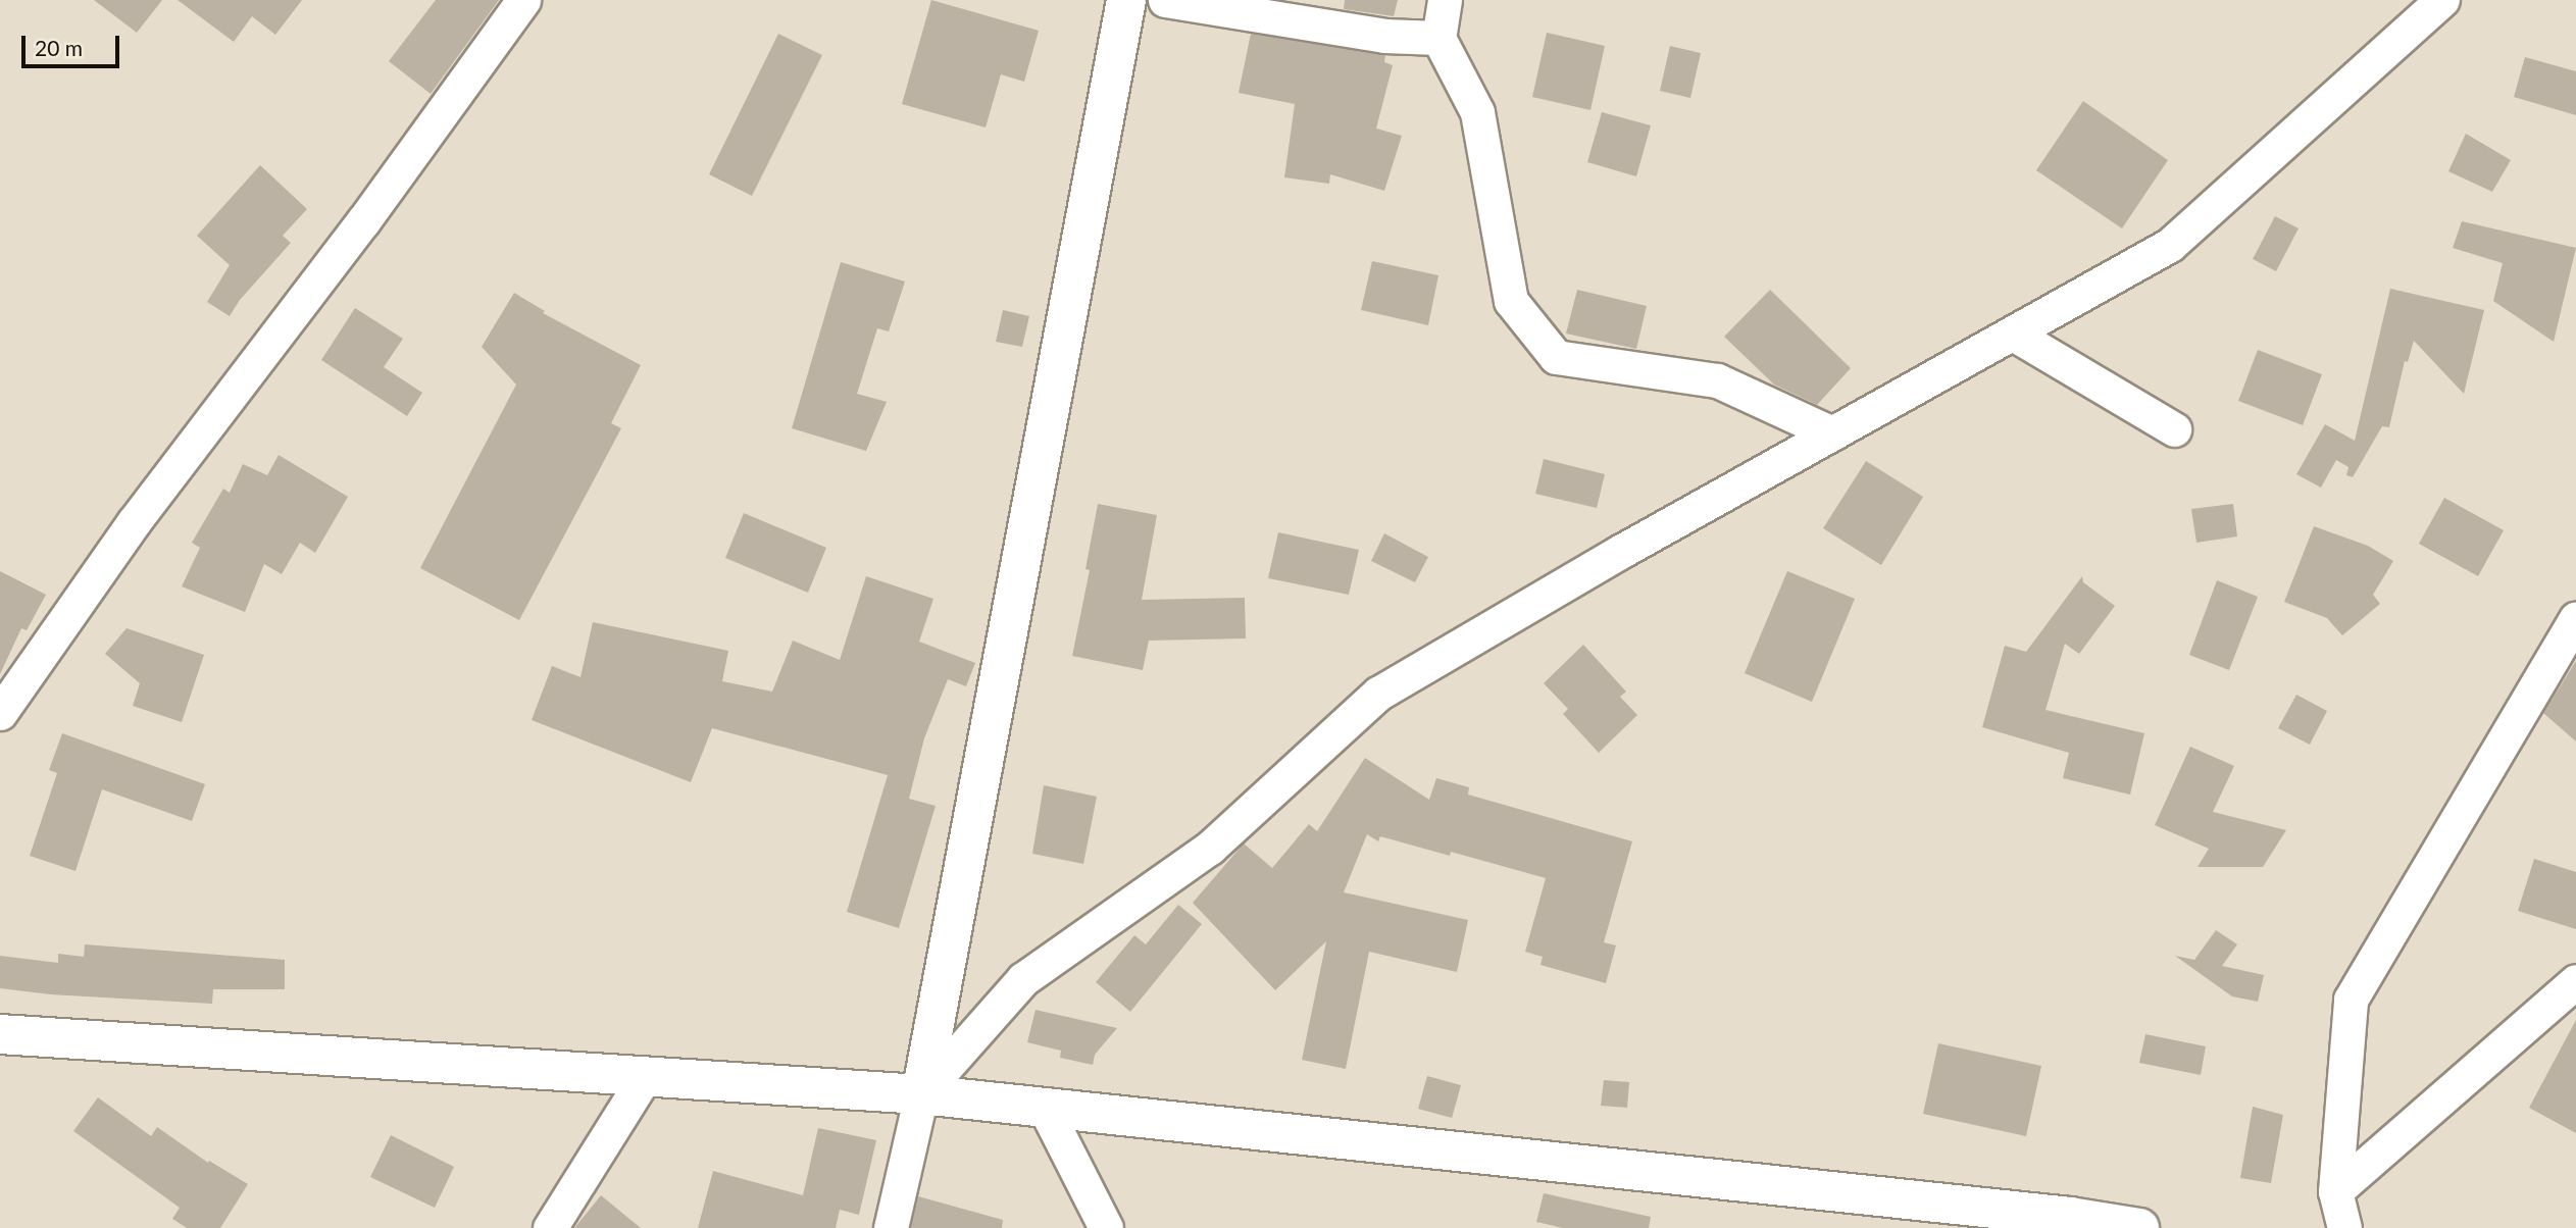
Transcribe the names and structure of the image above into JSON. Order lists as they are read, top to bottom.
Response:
{
  "scale_bar": "20 m"
}
